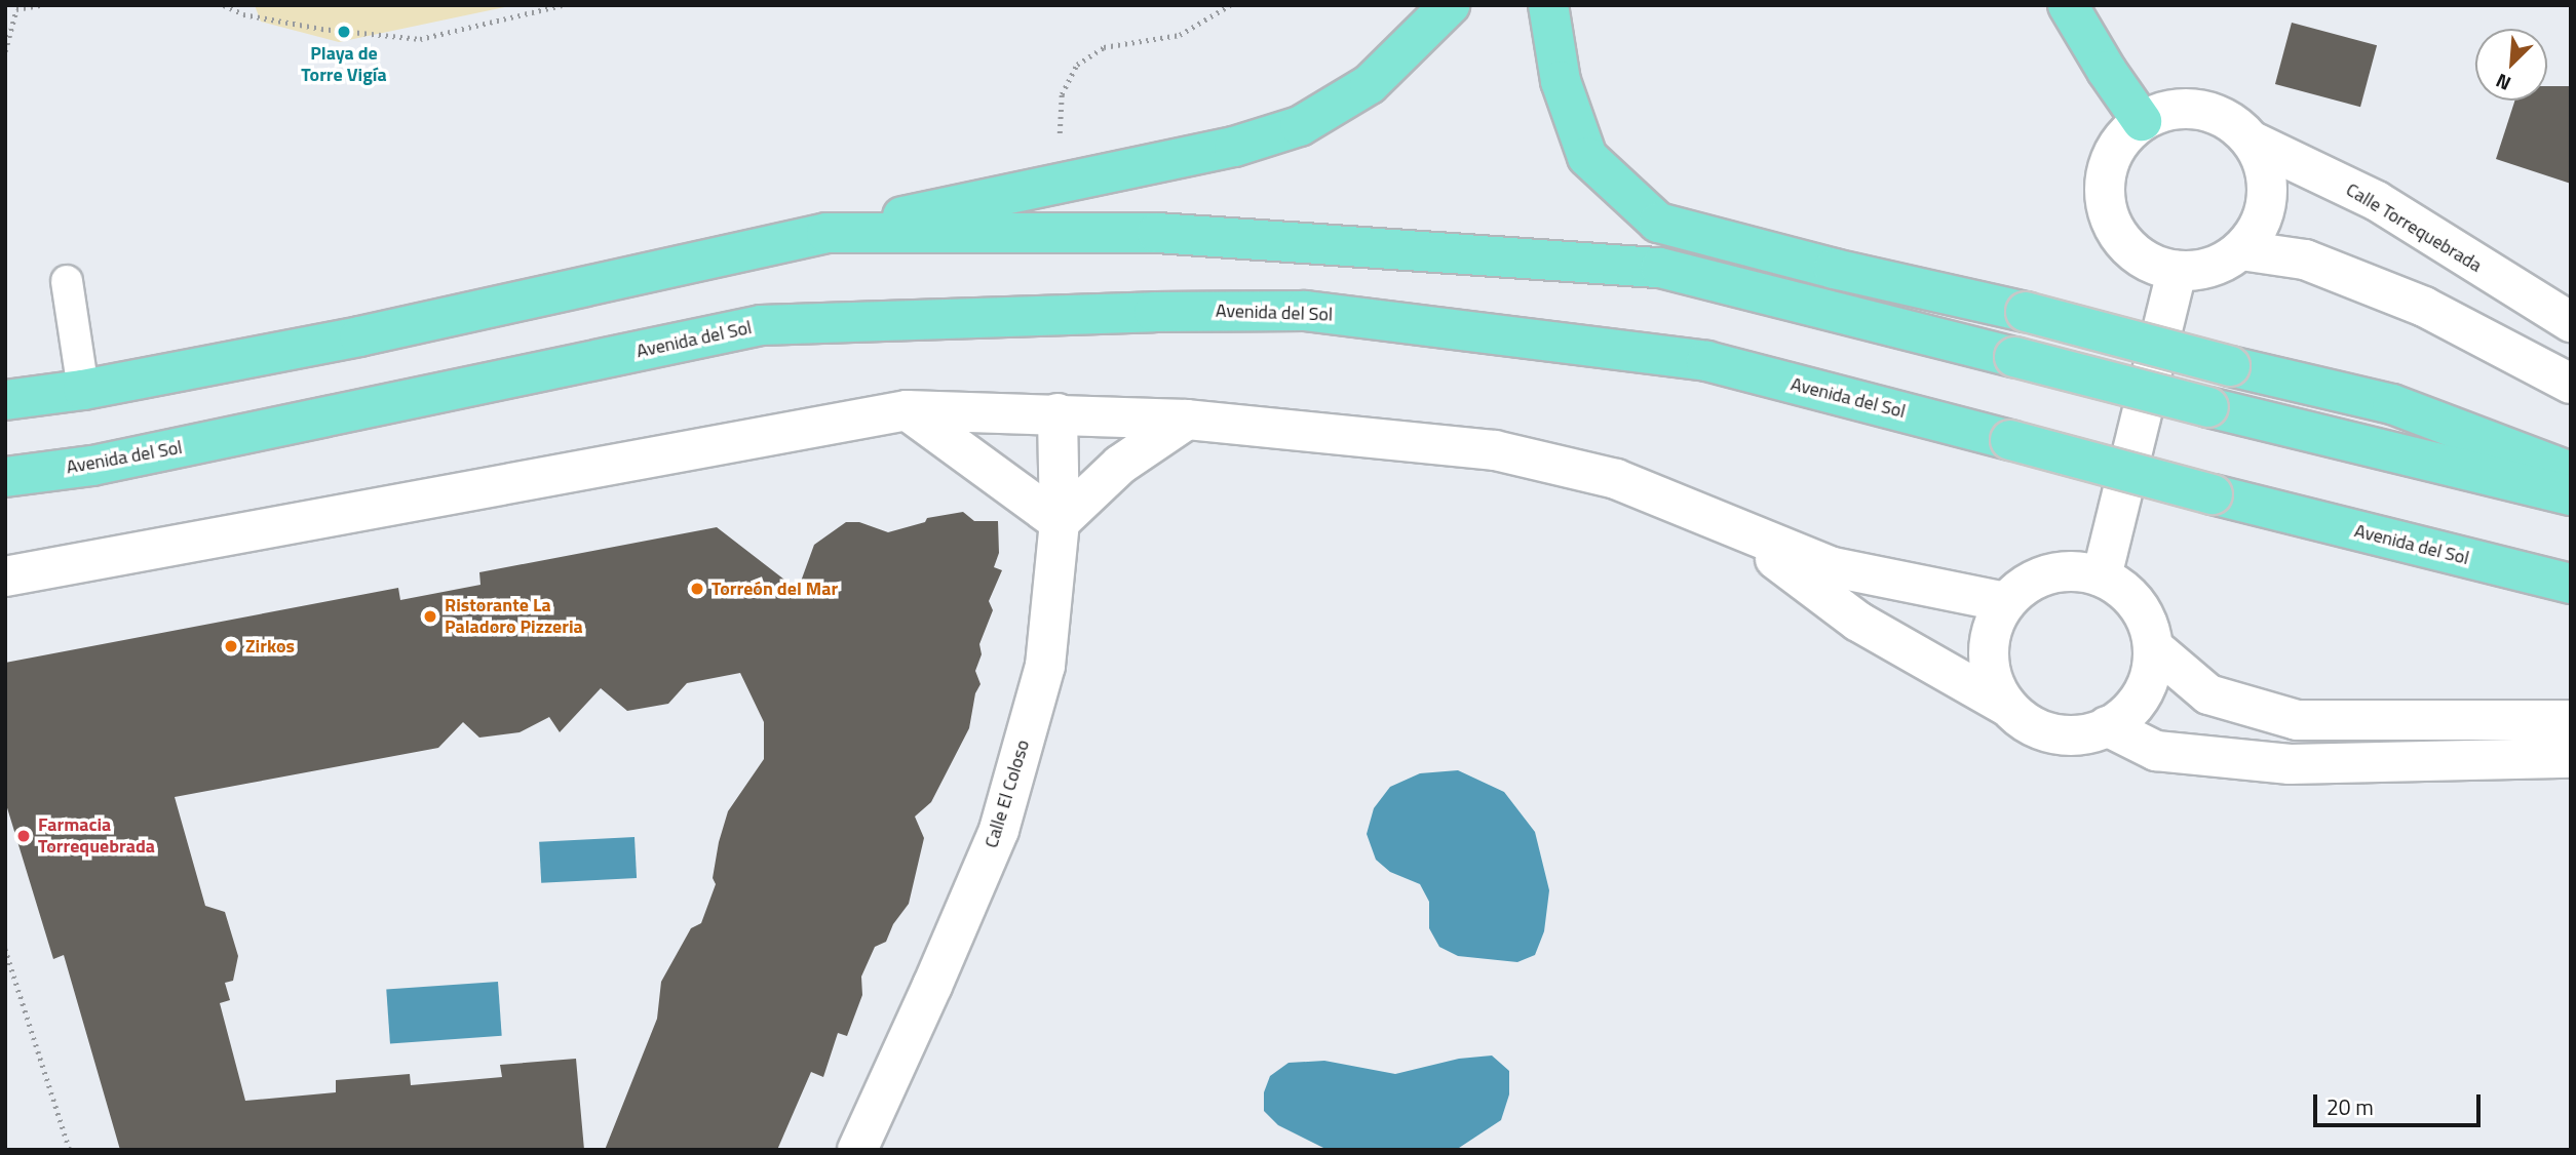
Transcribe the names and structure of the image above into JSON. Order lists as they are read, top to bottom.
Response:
{
  "streets": {
    "main road": ["Avenida del Sol"],
    "street": ["Calle Torrequebrada", "Calle El Coloso"]
  },
  "places": [
    "Playa de Torre Vigía",
    "Torreón del Mar",
    "Ristorante La Paladoro Pizzeria",
    "Zirkos",
    "Farmacia Torrequebrada"
  ],
  "scale_bar": "20 m",
  "north": "bottom left"
}
